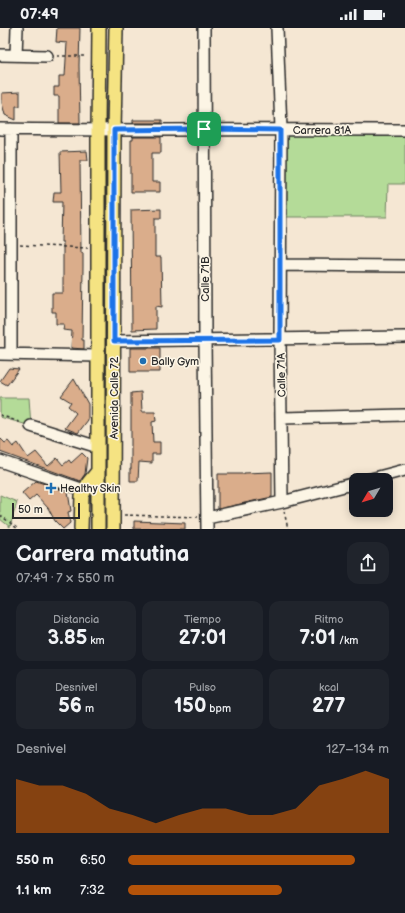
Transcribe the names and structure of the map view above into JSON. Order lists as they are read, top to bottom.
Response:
{
  "streets": {
    "main road": ["Avenida Calle 72"],
    "street": ["Carrera 81A", "Calle 71B", "Calle 71A"]
  },
  "crossings": [
    ["Carrera 81A", "Calle 71B"],
    ["Carrera 81A", "Calle 71A"],
    ["Carrera 81A", "Avenida Calle 72"]
  ],
  "places": {
    "other": ["Bally Gym"],
    "health": ["Healthy Skin"]
  },
  "scale_bar": "50 m",
  "north": "bottom left",
  "page": {
    "status": "07:49",
    "scale": "50 m",
    "heading": ["Carrera matutina", "07:49 · 7 × 550 m"],
    "stats": [
      ["Distancia", "3.85 km"],
      ["Tiempo", "27:01"],
      ["Ritmo", "7:01 /km"],
      ["Desnivel", "56 m"],
      ["Pulso", "150 bpm"],
      ["kcal", "277"]
    ],
    "chart": ["Desnivel", "127–134 m"],
    "list": [
      {
        "name": "550 m",
        "note": "6:50"
      },
      {
        "name": "1.1 km",
        "note": "7:32"
      }
    ]
  }
}
